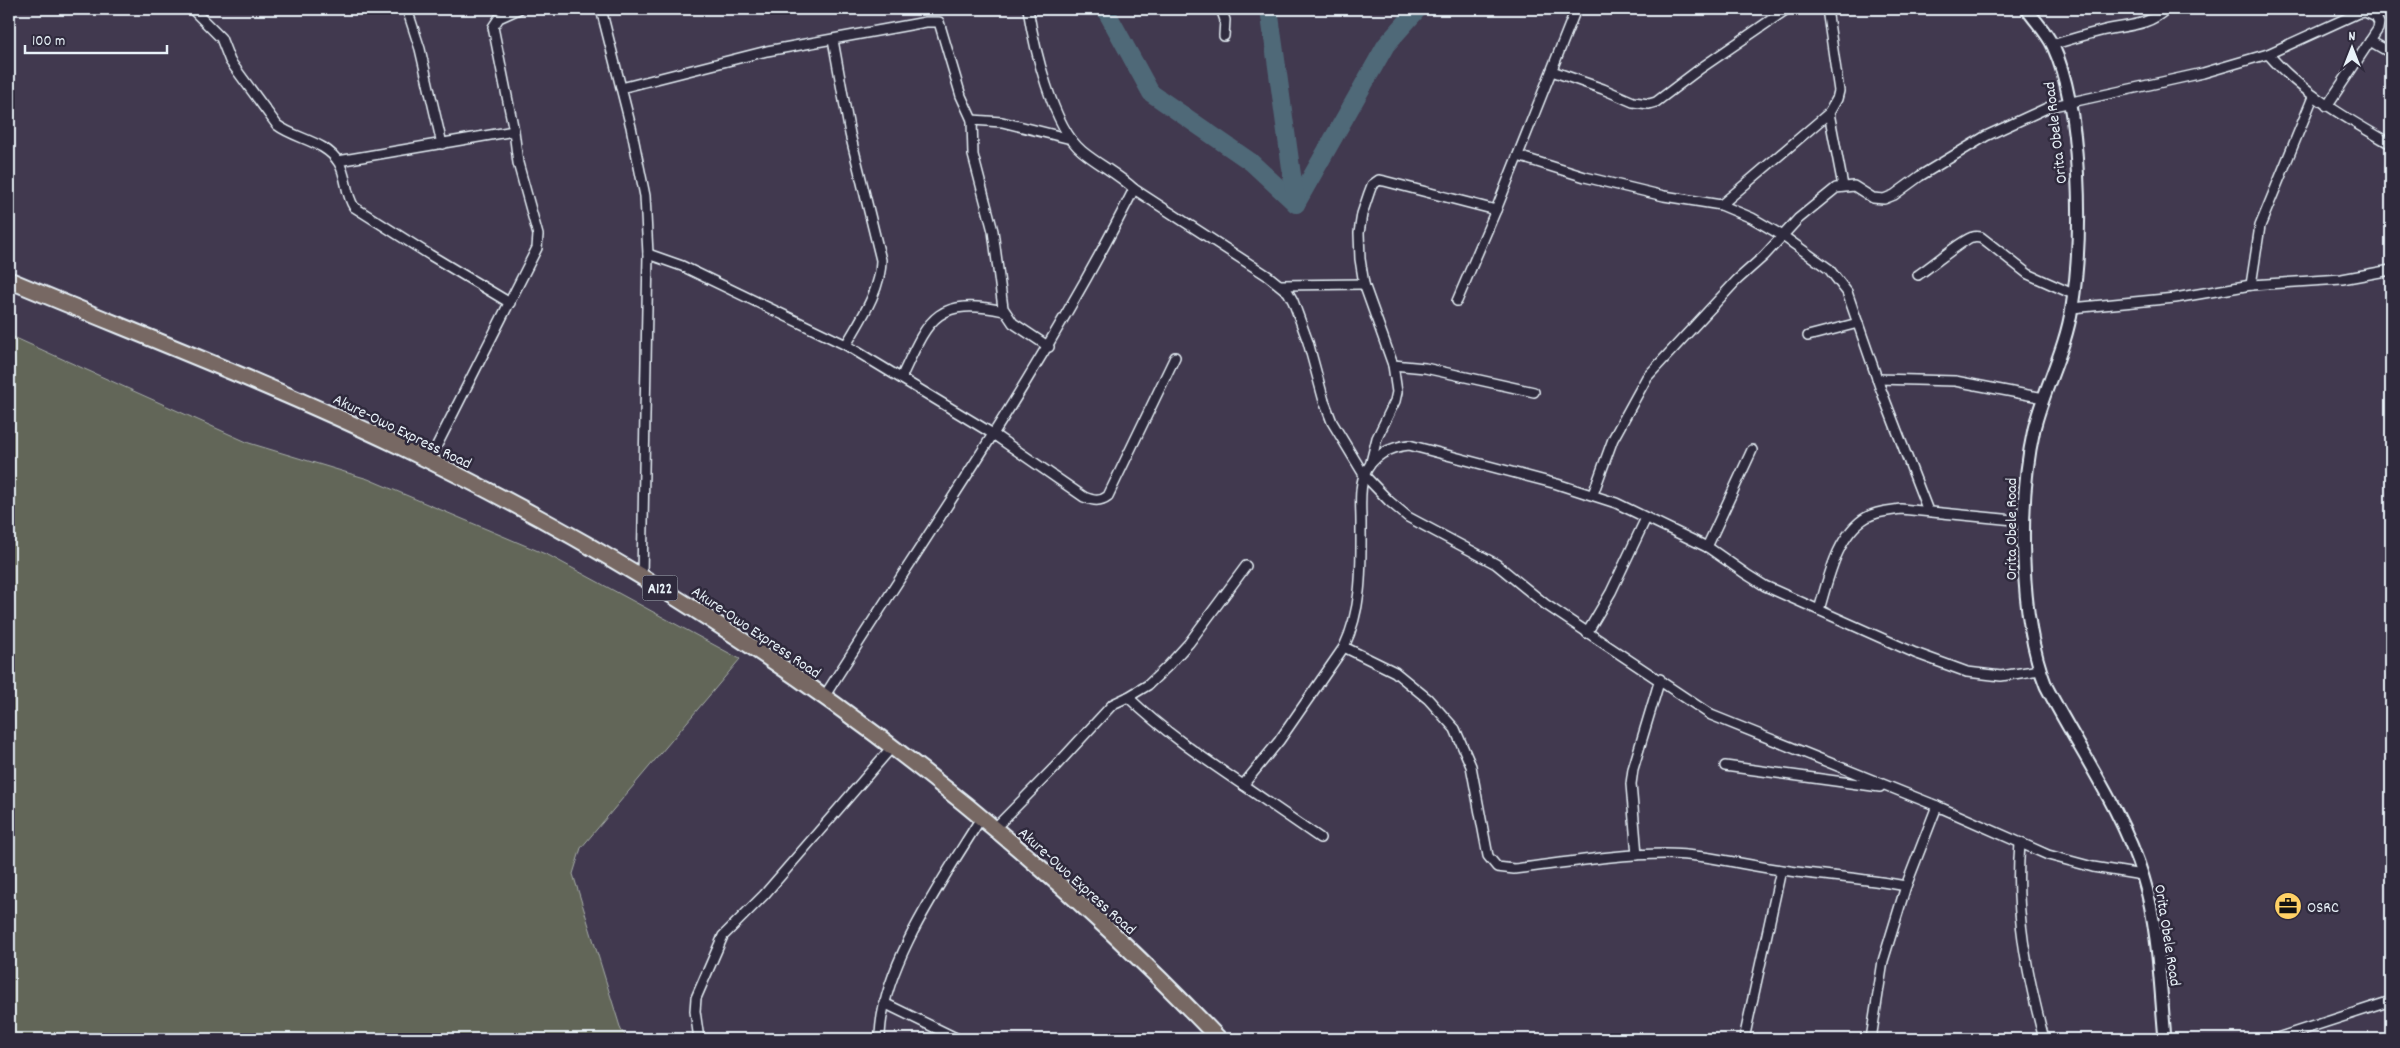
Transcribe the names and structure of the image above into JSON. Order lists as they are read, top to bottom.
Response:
{
  "streets": {
    "highway": ["Akure-Owo Express Road", "A122"],
    "main road": ["Orita Obele Road"]
  },
  "places": {
    "office": ["OSRC"]
  },
  "scale_bar": "100 m",
  "north": "top"
}
